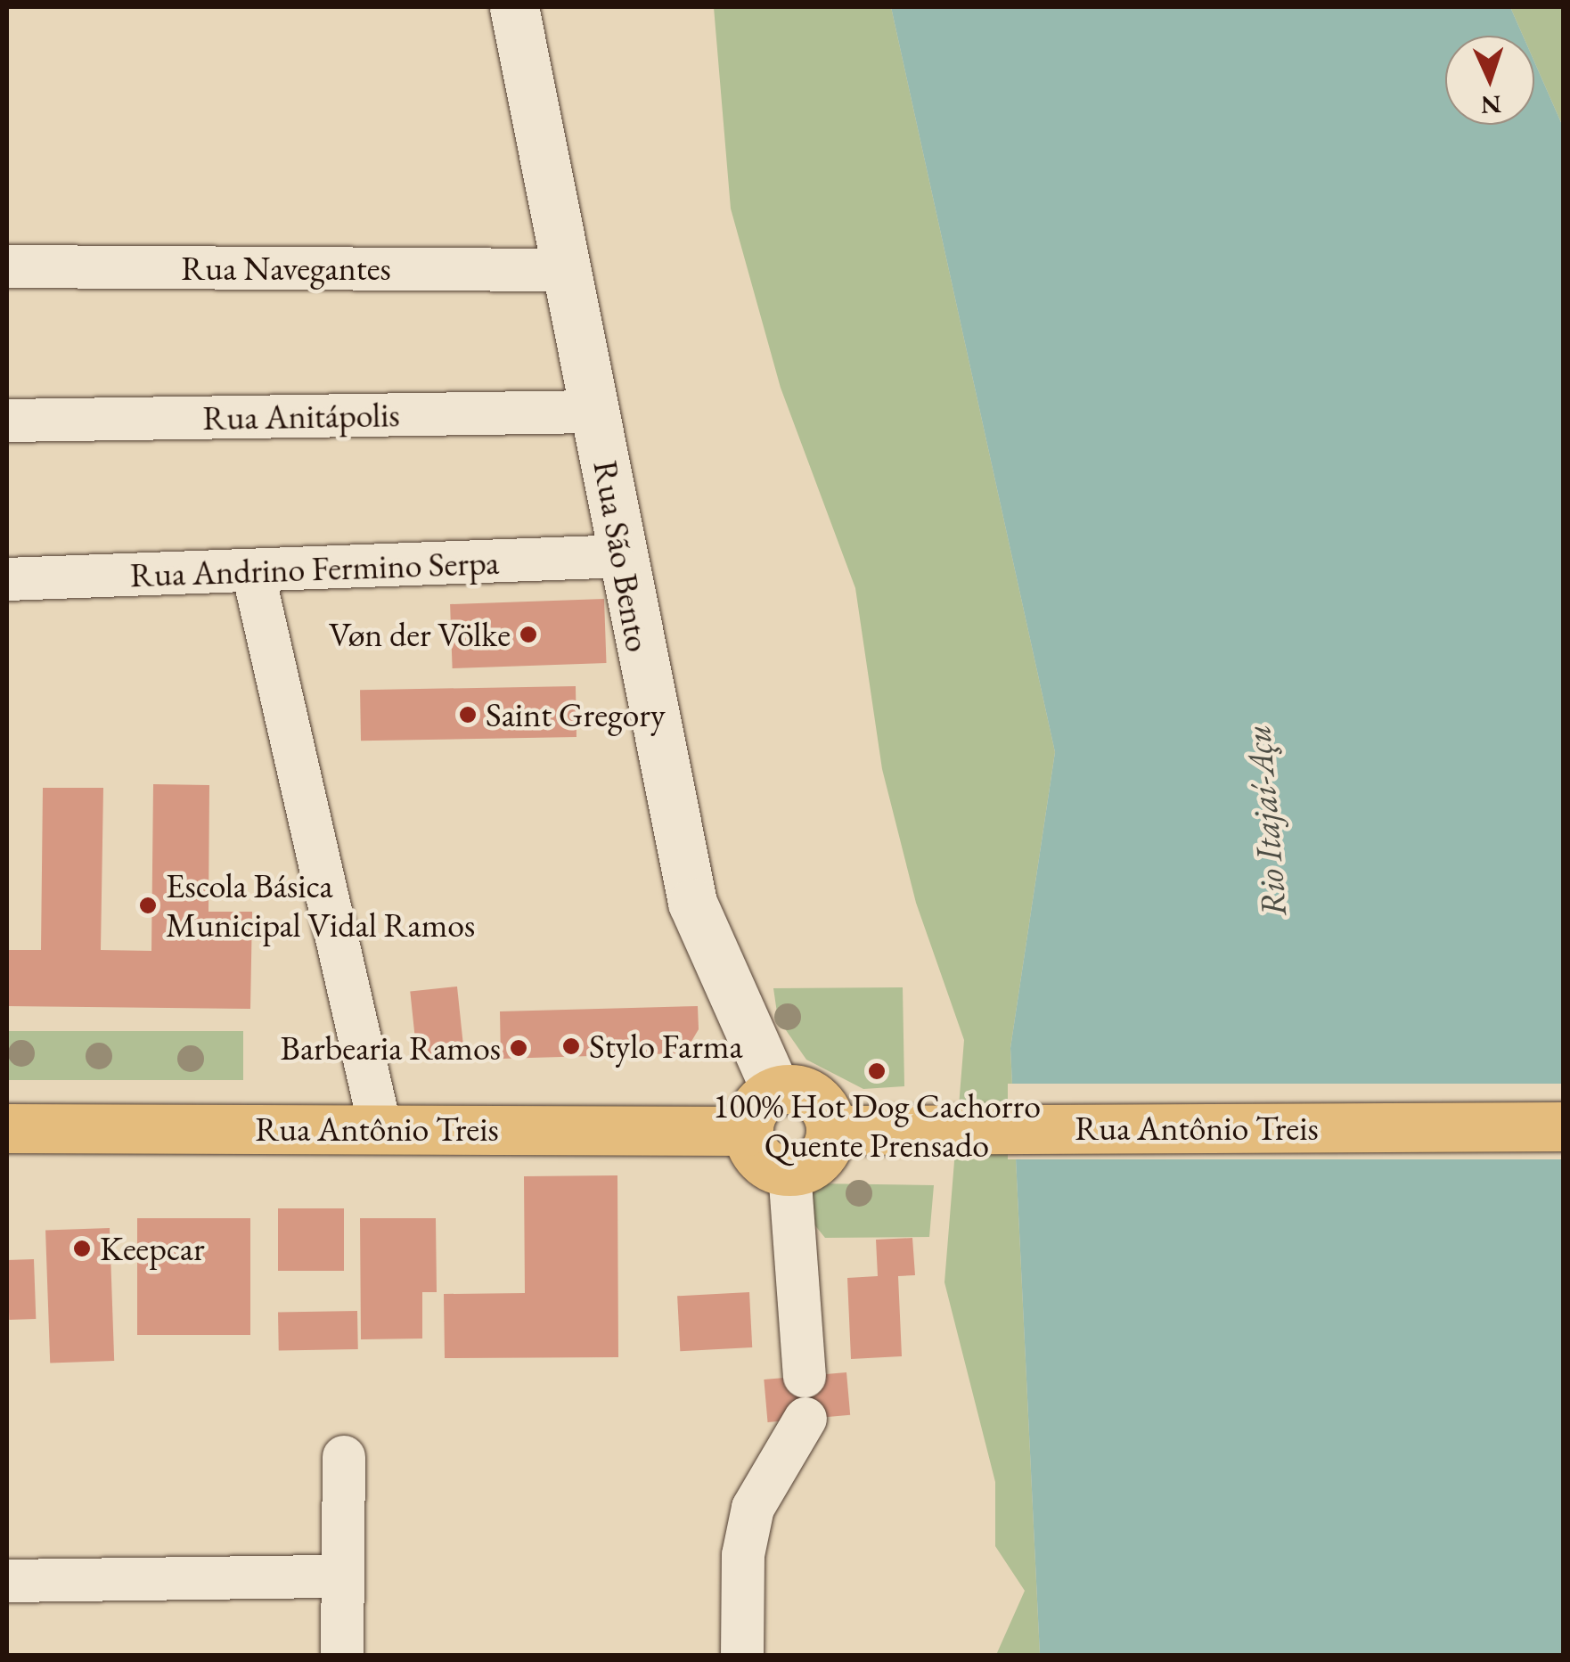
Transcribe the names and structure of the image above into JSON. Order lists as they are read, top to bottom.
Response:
{
  "streets": {
    "main road": ["Rua Antônio Treis"],
    "street": [
      "Rua Navegantes",
      "Rua Anitápolis",
      "Rua São Bento",
      "Rua Andrino Fermino Serpa"
    ]
  },
  "crossings": [
    ["Rua Navegantes", "Rua São Bento"],
    ["Rua Anitápolis", "Rua São Bento"],
    ["Rua São Bento", "Rua Andrino Fermino Serpa"],
    ["Rua São Bento", "Rua Antônio Treis"]
  ],
  "water": ["Rio Itajaí-Açu"],
  "places": [
    "Vøn der Völke",
    "Saint Gregory",
    "Escola Básica Municipal Vidal Ramos",
    "Stylo Farma",
    "Barbearia Ramos",
    "100% Hot Dog Cachorro Quente Prensado",
    "Keepcar"
  ],
  "north": "bottom"
}
